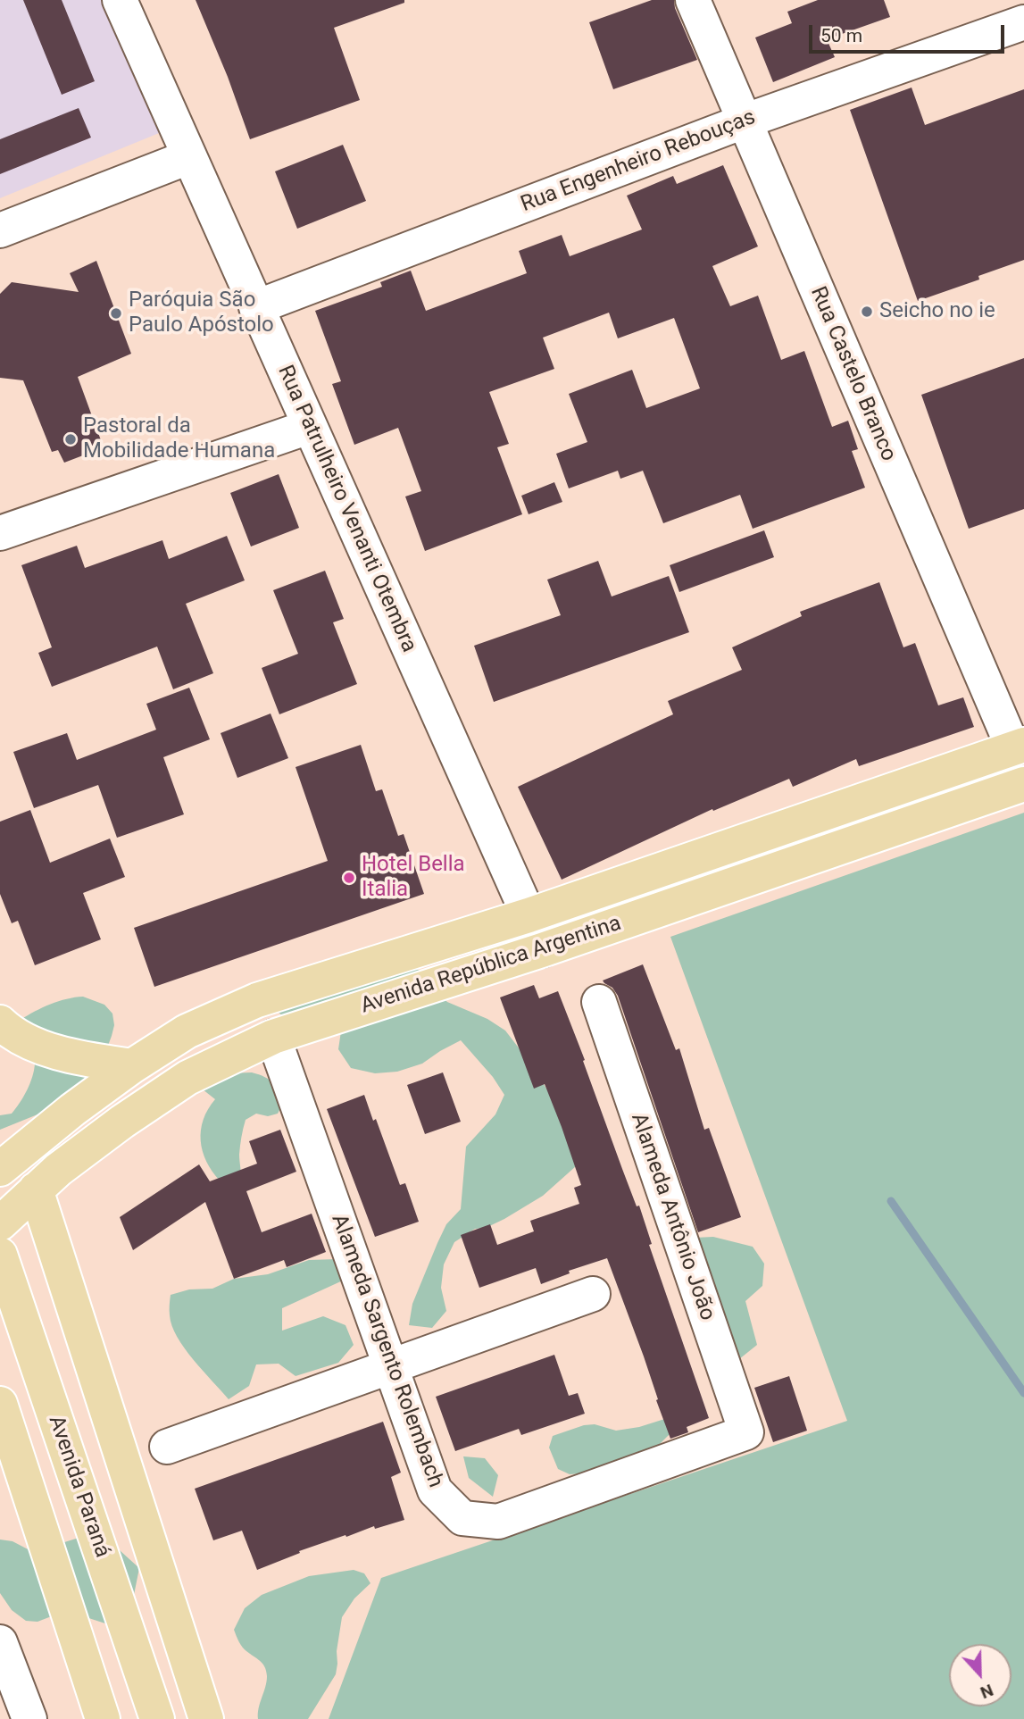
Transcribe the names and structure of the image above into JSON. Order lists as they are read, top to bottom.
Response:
{
  "streets": {
    "main road": ["Avenida República Argentina", "Avenida Paraná"],
    "street": [
      "Rua Engenheiro Rebouças",
      "Rua Castelo Branco",
      "Rua Patrulheiro Venanti Otembra",
      "Alameda Antônio João",
      "Alameda Sargento Rolembach"
    ]
  },
  "crossings": [
    ["Rua Engenheiro Rebouças", "Rua Castelo Branco"],
    ["Rua Engenheiro Rebouças", "Rua Patrulheiro Venanti Otembra"],
    ["Rua Castelo Branco", "Avenida República Argentina"],
    ["Rua Patrulheiro Venanti Otembra", "Avenida República Argentina"],
    ["Avenida República Argentina", "Alameda Sargento Rolembach"],
    ["Alameda Antônio João", "Alameda Sargento Rolembach"]
  ],
  "places": [
    "Seicho no ie",
    "Paróquia São Paulo Apóstolo",
    "Pastoral da Mobilidade Humana",
    "Hotel Bella Italia"
  ],
  "scale_bar": "50 m",
  "north": "bottom"
}
